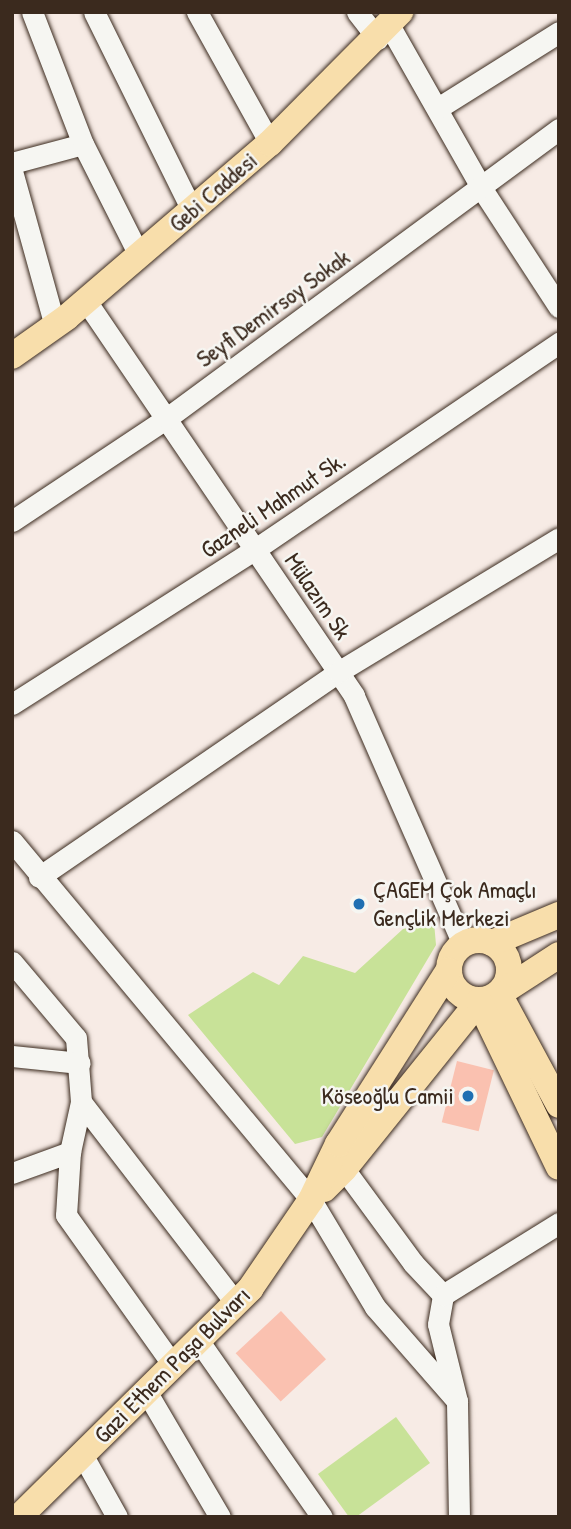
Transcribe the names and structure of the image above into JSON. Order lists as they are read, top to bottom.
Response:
{
  "streets": {
    "main road": ["Gebi Caddesi", "Gazi Ethem Paşa Bulvarı"],
    "street": ["Seyfi Demirsoy Sokak", "Gazneli Mahmut Sk.", "Mülazım Sk"]
  },
  "crossings": [
    ["Gebi Caddesi", "Mülazım Sk"],
    ["Seyfi Demirsoy Sokak", "Mülazım Sk"],
    ["Gazneli Mahmut Sk.", "Mülazım Sk"],
    ["Mülazım Sk", "Gazi Ethem Paşa Bulvarı"]
  ],
  "places": ["ÇAGEM Çok Amaçlı Gençlik Merkezi", "Köseoğlu Camii"]
}
